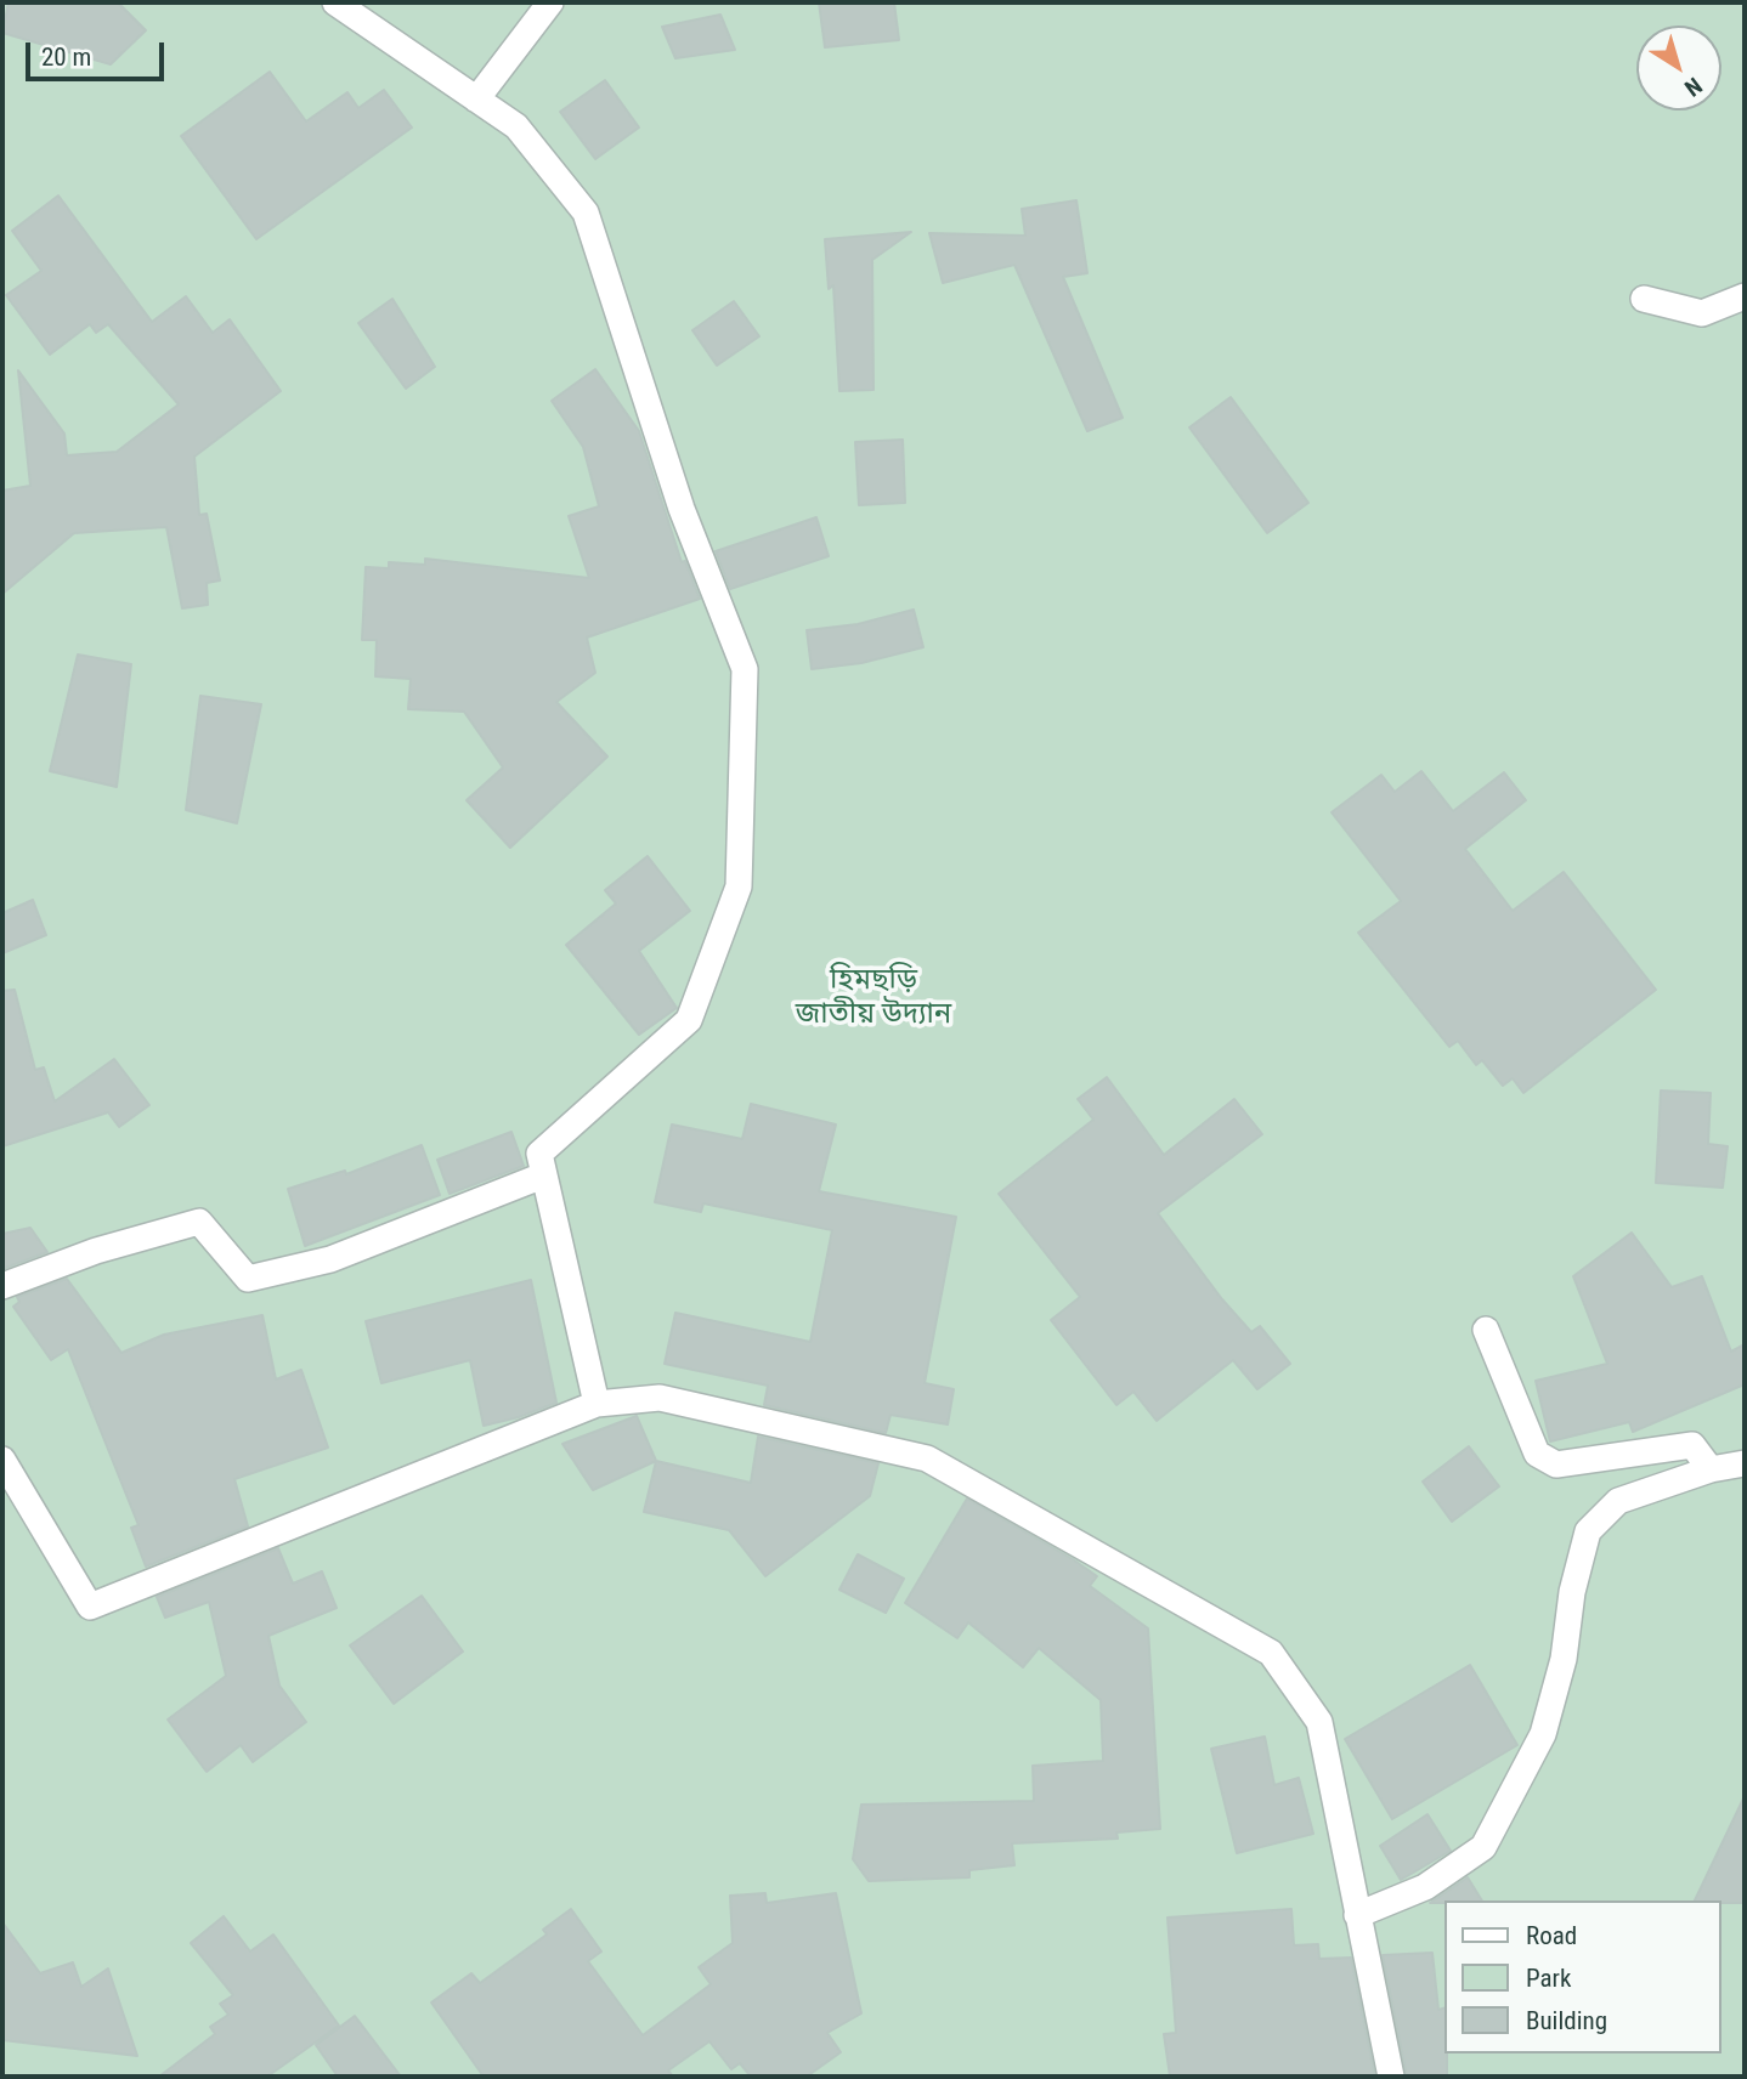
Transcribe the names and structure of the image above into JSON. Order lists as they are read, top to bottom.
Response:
{
  "parks": ["হিমছড়ি জাতীয় উদ্যান"],
  "legend": ["Road", "Park", "Building"],
  "scale_bar": "20 m",
  "north": "bottom right"
}
